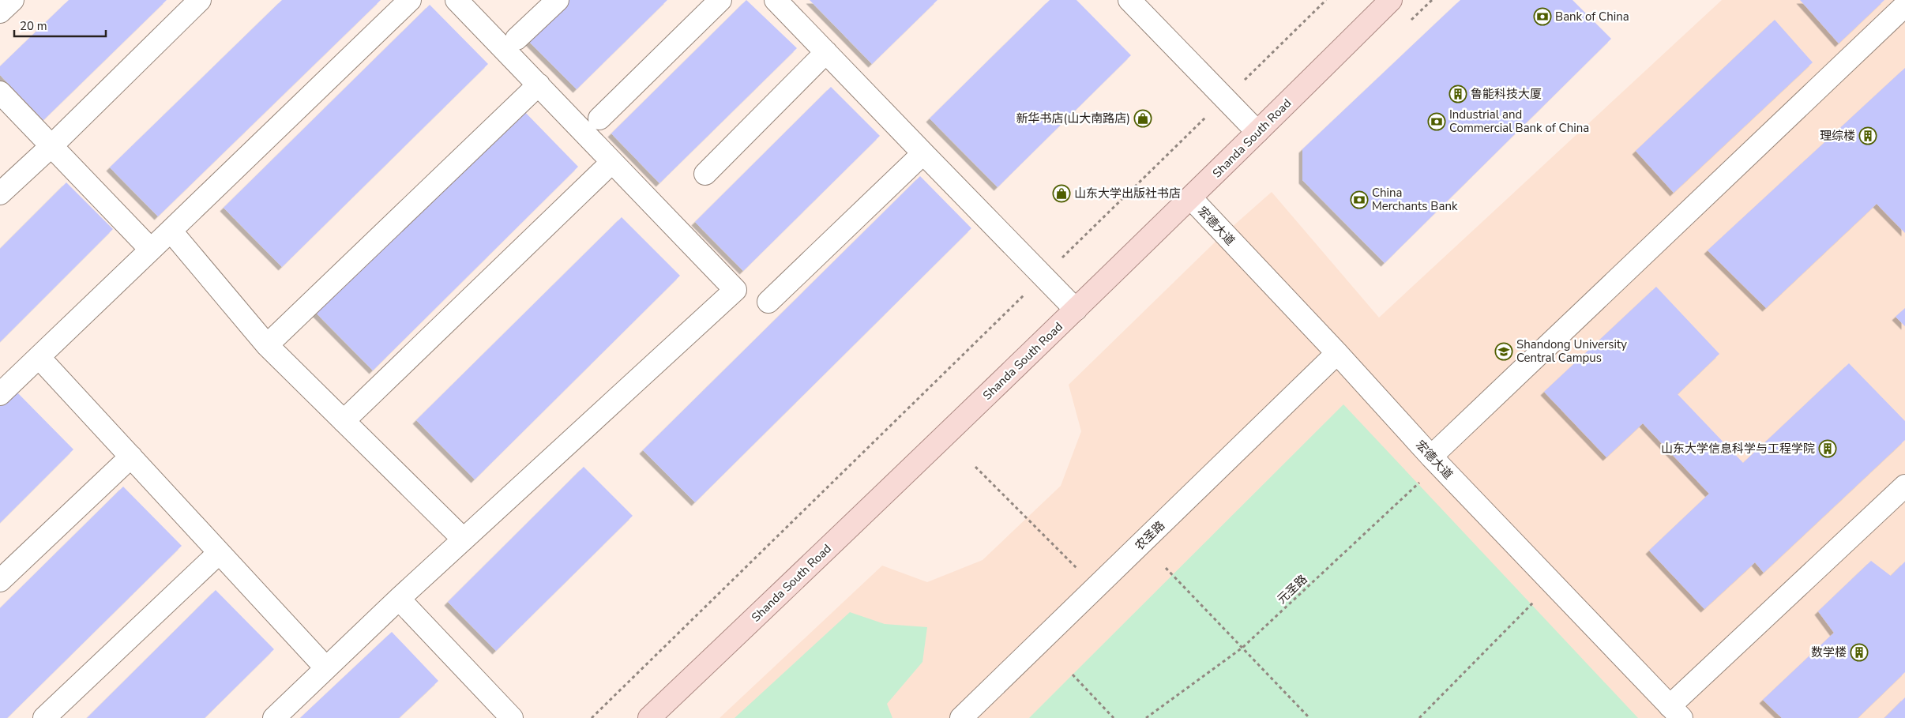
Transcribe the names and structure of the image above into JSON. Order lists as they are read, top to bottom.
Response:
{
  "streets": {
    "main road": ["Shanda South Road"],
    "street": ["宏德大道", "农圣路"],
    "path": ["元圣路"]
  },
  "crossings": [
    ["Shanda South Road", "宏德大道"],
    ["宏德大道", "农圣路"],
    ["宏德大道", "元圣路"]
  ],
  "places": {
    "bank": ["Bank of China", "Industrial and Commercial Bank of China", "China Merchants Bank"],
    "building": [
      "鲁能科技大厦",
      "理综楼",
      "山东大学信息科学与工程学院",
      "数学楼"
    ],
    "shop": ["新华书店(山大南路店)", "山东大学出版社书店"],
    "school or university": ["Shandong University Central Campus"]
  },
  "scale_bar": "20 m"
}
